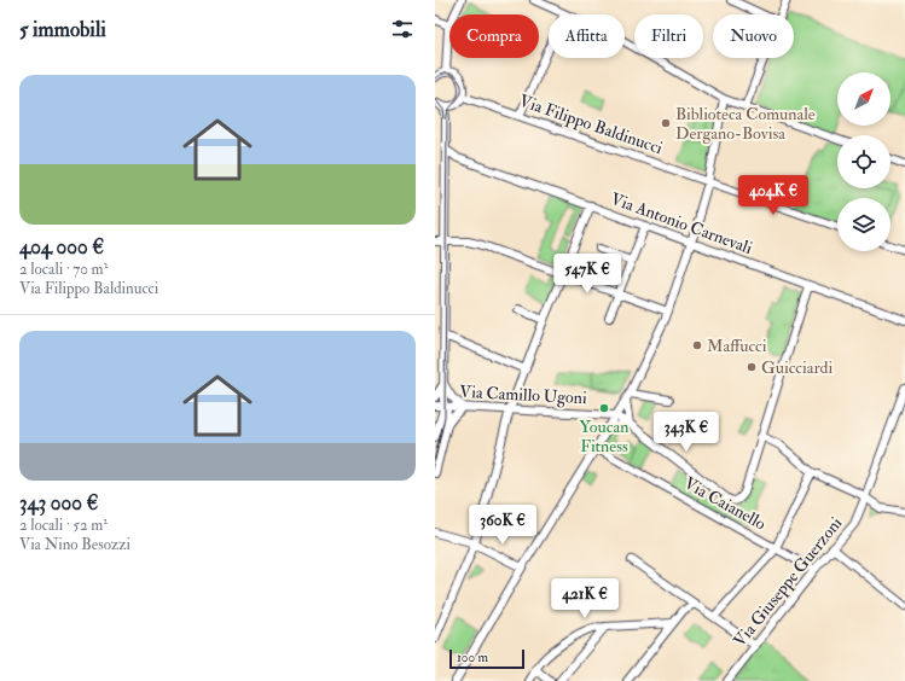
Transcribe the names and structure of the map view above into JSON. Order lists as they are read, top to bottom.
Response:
{
  "streets": {
    "street": [
      "Via Filippo Baldinucci",
      "Via Antonio Carnevali",
      "Via Camillo Ugoni",
      "Via Caianello",
      "Via Giuseppe Guerzoni"
    ]
  },
  "crossings": [
    ["Via Caianello", "Via Giuseppe Guerzoni"]
  ],
  "places": [
    "Biblioteca Comunale Dergano-Bovisa",
    "Maffucci",
    "Guicciardi",
    "Youcan Fitness"
  ],
  "scale_bar": "100 m",
  "north": "top right",
  "page": {
    "heading": "5 immobili",
    "chip": [
      "Compra",
      "Affitta",
      "Filtri",
      "Nuovo"
    ],
    "list": [
      {
        "name": "404 000 €",
        "note": "2 locali · 70 m² · Via Filippo Baldinucci"
      },
      {
        "name": "343 000 €",
        "note": "2 locali · 52 m² · Via Nino Besozzi"
      }
    ],
    "price": [
      "404K €",
      "547K €",
      "343K €",
      "360K €",
      "421K €"
    ],
    "scale": "100 m"
  }
}
